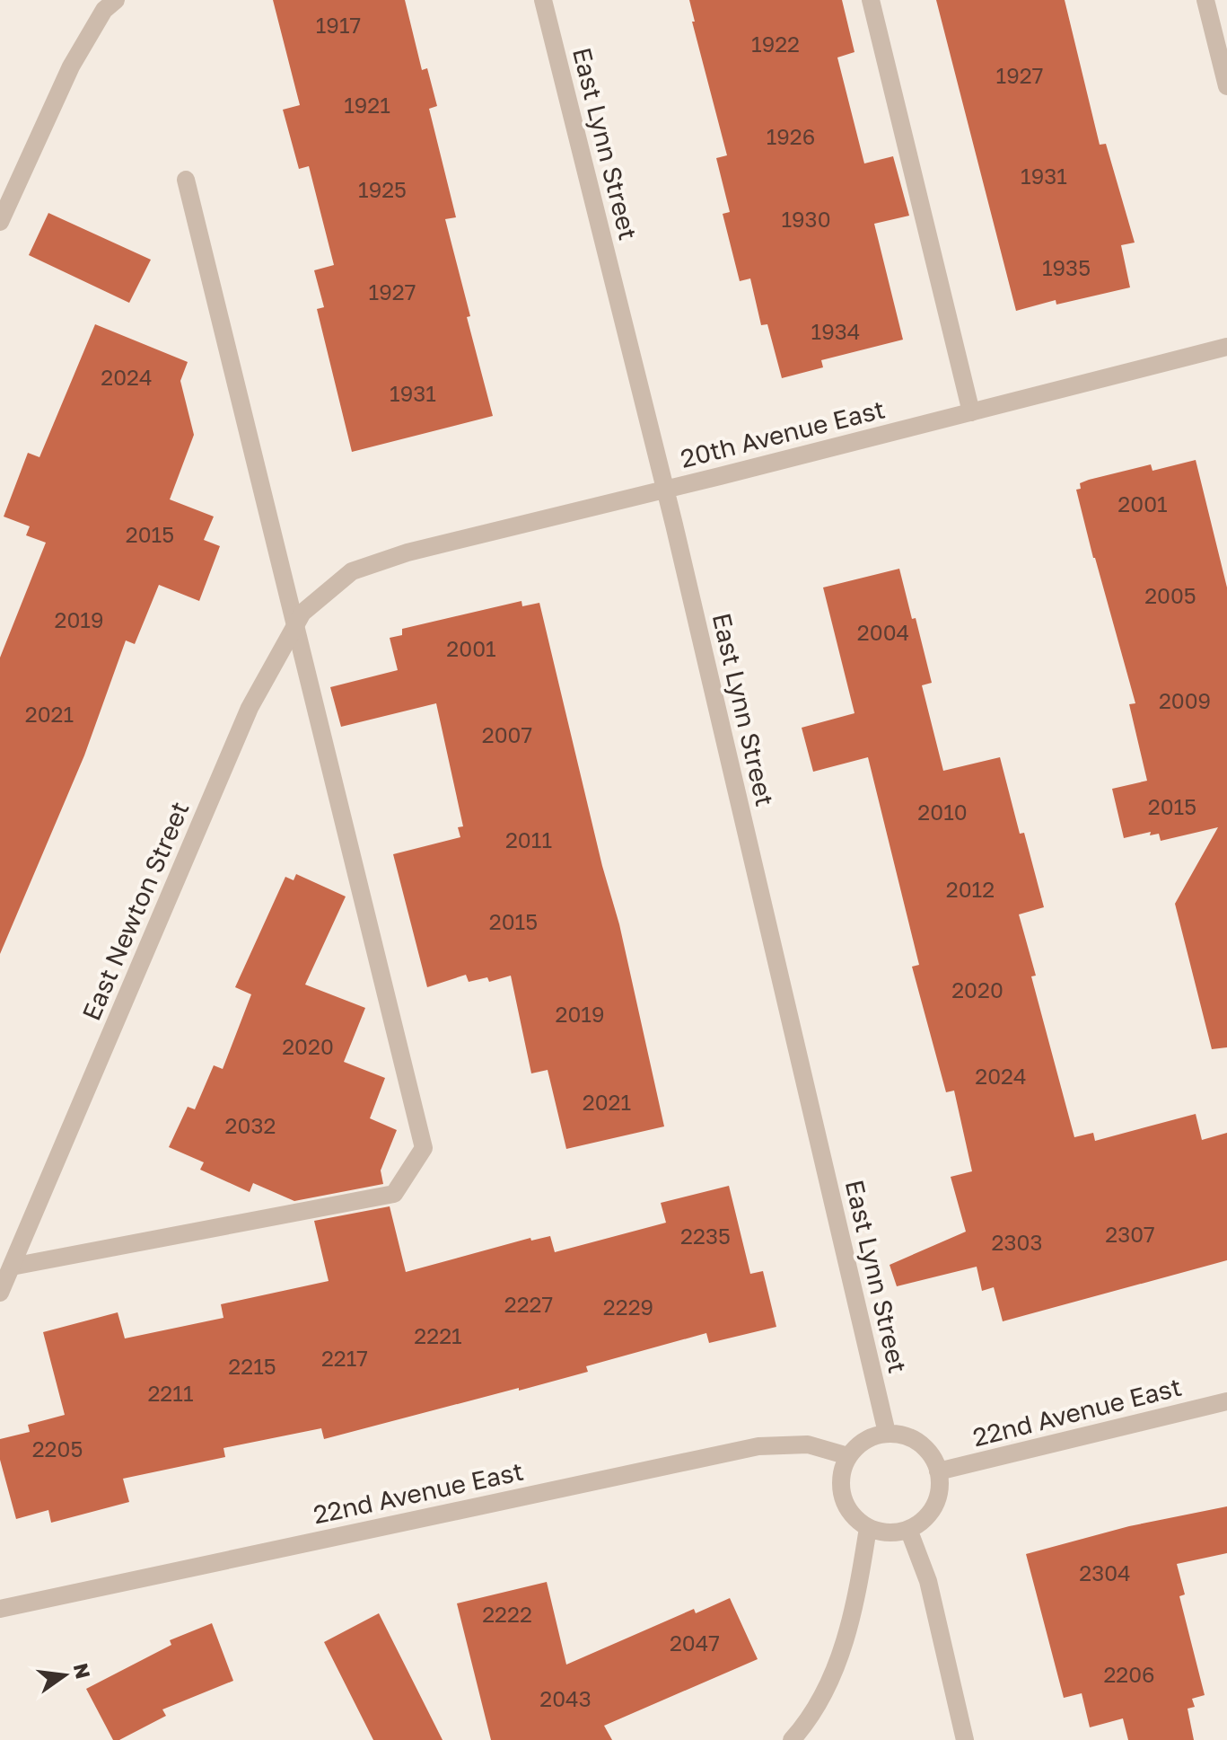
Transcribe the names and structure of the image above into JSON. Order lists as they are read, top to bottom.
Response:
{
  "streets": {
    "street": [
      "East Lynn Street",
      "20th Avenue East",
      "East Newton Street",
      "22nd Avenue East"
    ]
  },
  "crossings": [
    ["East Lynn Street", "20th Avenue East"],
    ["East Lynn Street", "22nd Avenue East"],
    ["20th Avenue East", "East Newton Street"]
  ],
  "house_numbers": [
    "1917",
    "1922",
    "1927",
    "1921",
    "1926",
    "1931",
    "1925",
    "1930",
    "1935",
    "1927",
    "1934",
    "2024",
    "1931",
    "2001",
    "2015",
    "2005",
    "2019",
    "2004",
    "2001",
    "2009",
    "2021",
    "2007",
    "2015",
    "2010",
    "2011",
    "2012",
    "2015",
    "2020",
    "2019",
    "2020",
    "2024",
    "2021",
    "2032",
    "2307",
    "2235",
    "2303",
    "2227",
    "2229",
    "2221",
    "2217",
    "2215",
    "2211",
    "2205",
    "2304",
    "2222",
    "2047",
    "2206",
    "2043"
  ],
  "north": "right"
}
